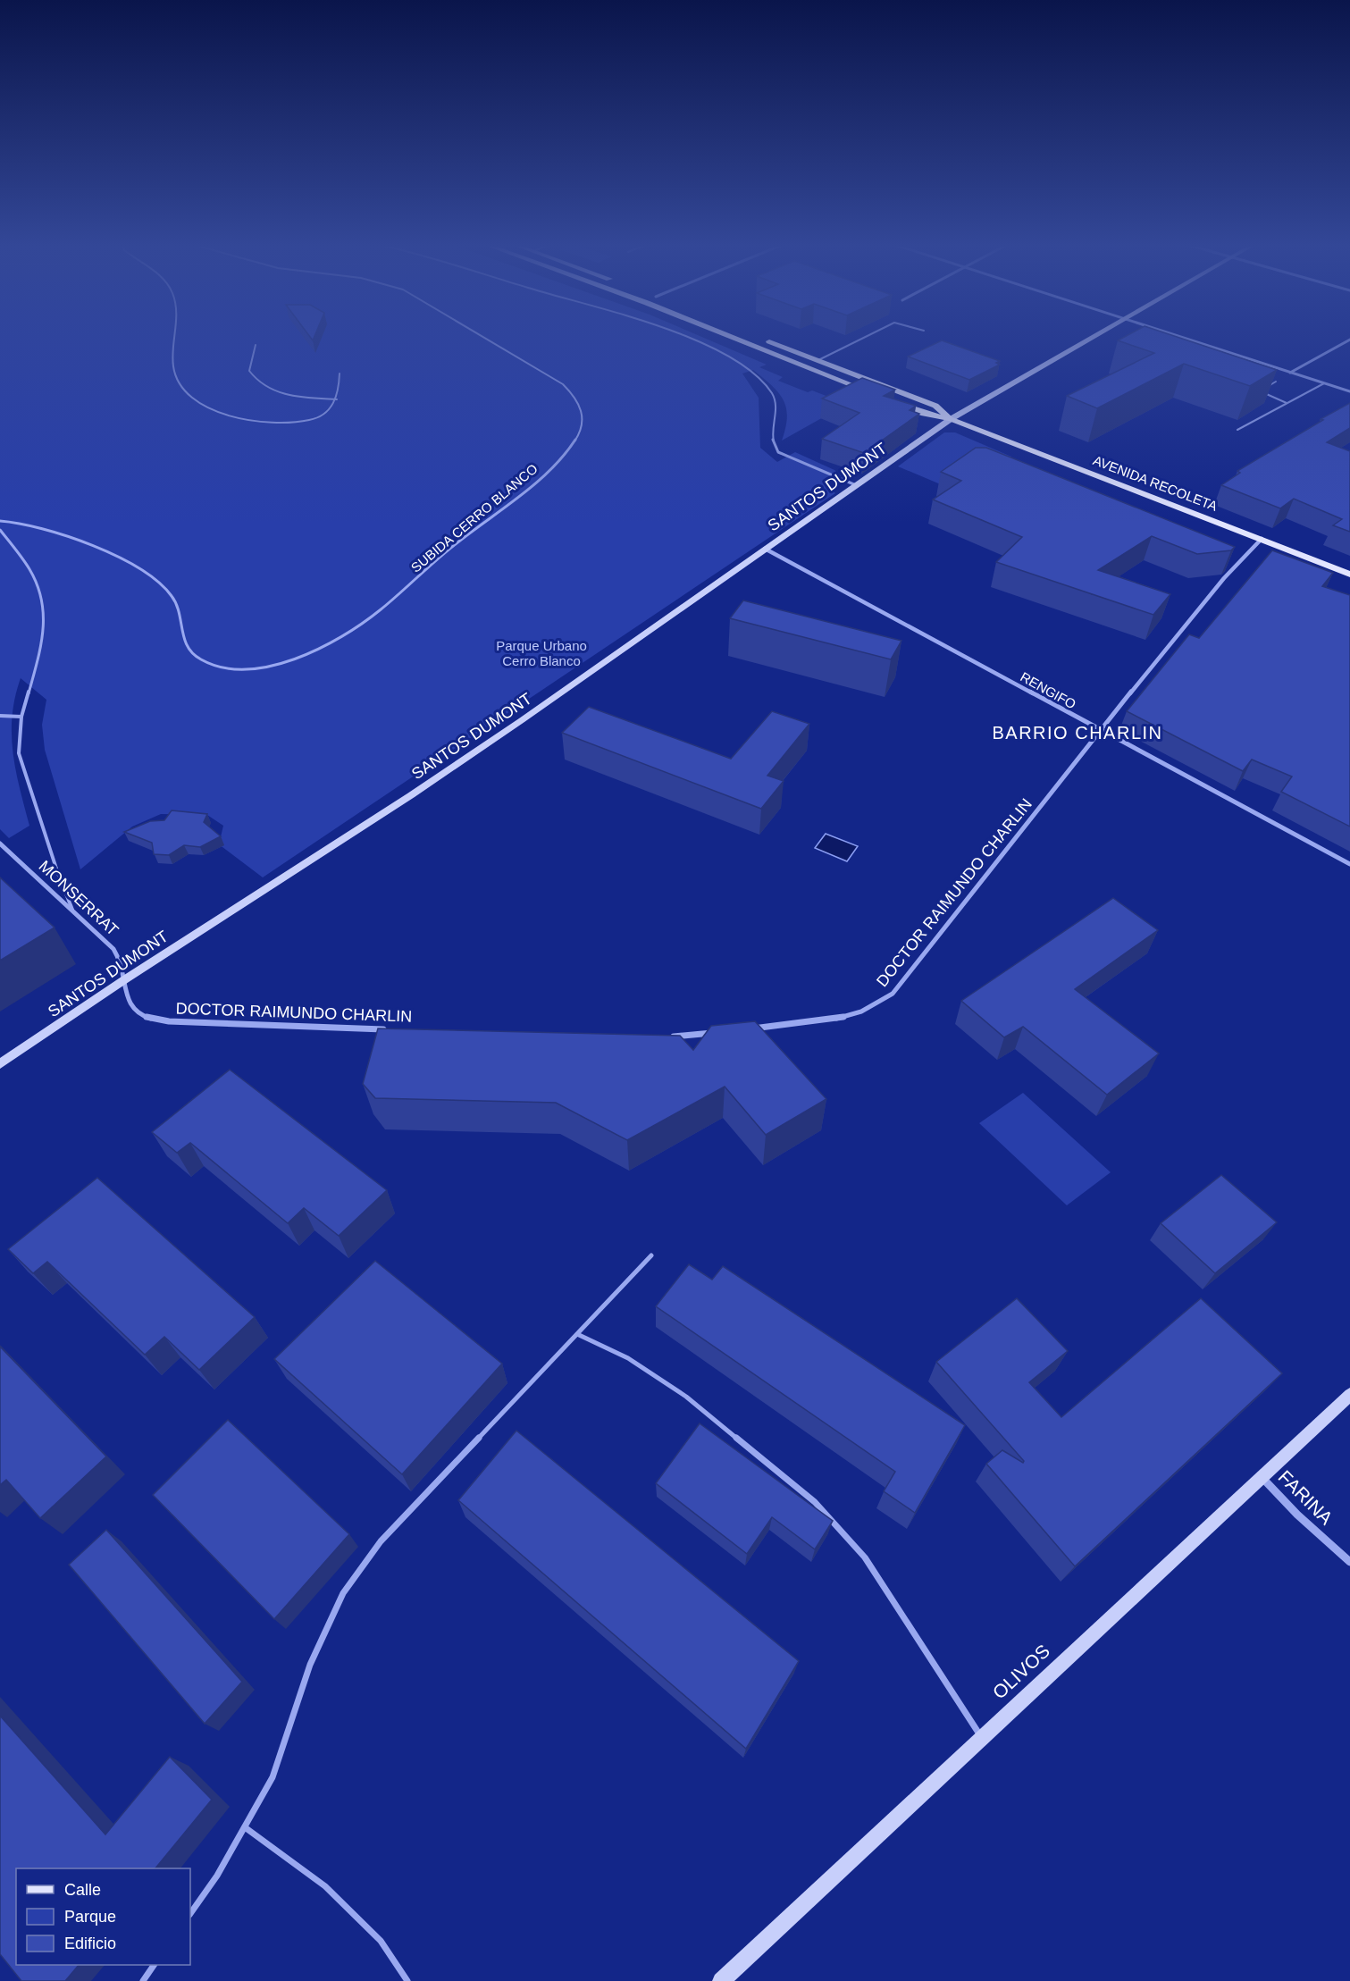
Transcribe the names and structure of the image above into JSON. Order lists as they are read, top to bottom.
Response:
{
  "streets": {
    "main road": ["AVENIDA RECOLETA", "SANTOS DUMONT", "OLIVOS"],
    "street": [
      "RENGIFO",
      "DOCTOR RAIMUNDO CHARLIN",
      "MONSERRAT",
      "FARINA"
    ],
    "lane": ["SUBIDA CERRO BLANCO"]
  },
  "crossings": [
    ["AVENIDA RECOLETA", "SANTOS DUMONT"],
    ["AVENIDA RECOLETA", "DOCTOR RAIMUNDO CHARLIN"],
    ["SANTOS DUMONT", "RENGIFO"],
    ["SANTOS DUMONT", "DOCTOR RAIMUNDO CHARLIN"],
    ["SANTOS DUMONT", "MONSERRAT"],
    ["RENGIFO", "DOCTOR RAIMUNDO CHARLIN"],
    ["DOCTOR RAIMUNDO CHARLIN", "MONSERRAT"],
    ["FARINA", "OLIVOS"]
  ],
  "districts": ["BARRIO CHARLIN"],
  "parks": ["Parque Urbano Cerro Blanco"],
  "legend": ["Calle", "Parque", "Edificio"]
}
